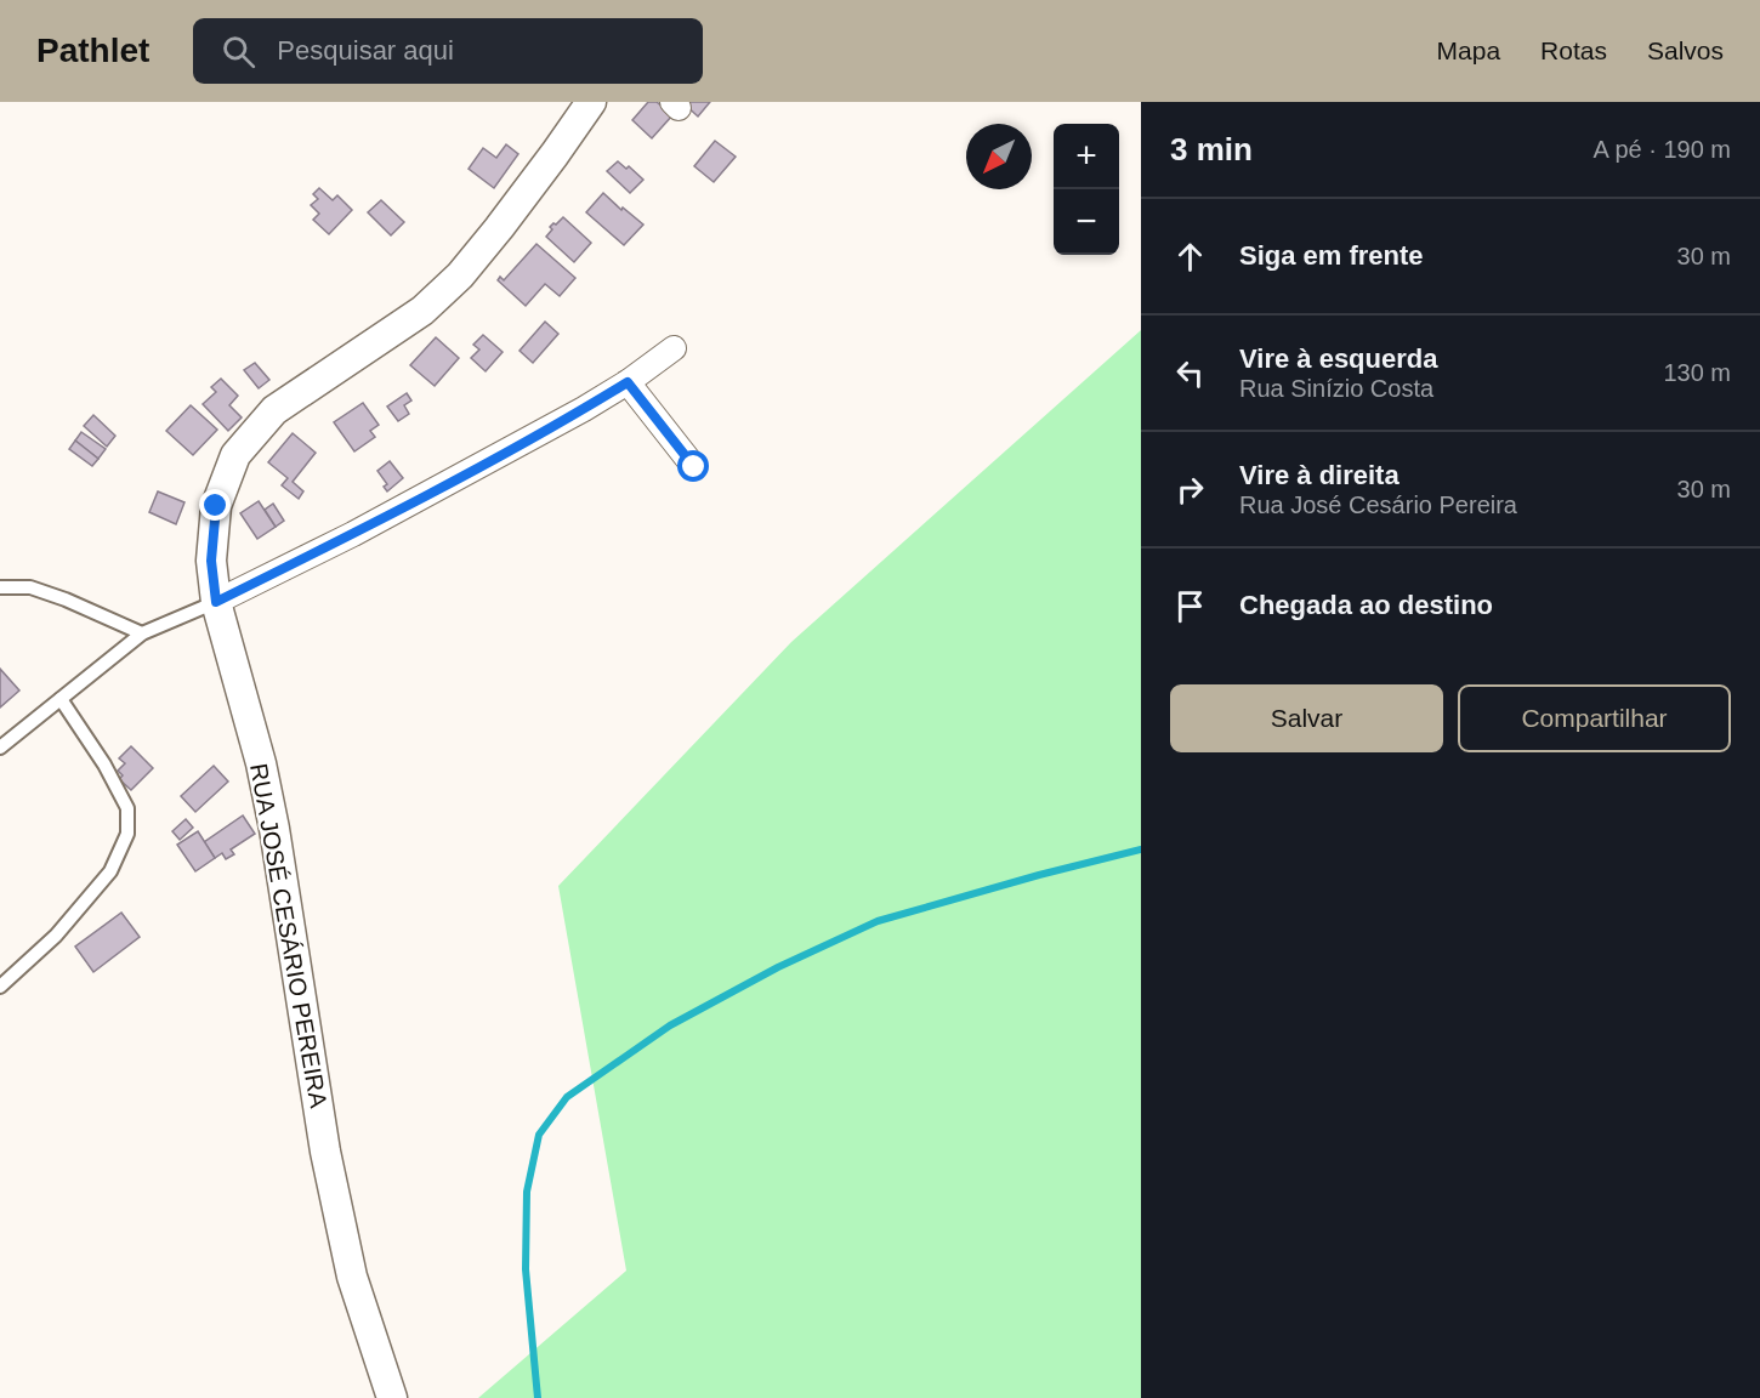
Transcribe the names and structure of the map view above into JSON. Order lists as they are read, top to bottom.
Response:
{
  "streets": {
    "street": ["RUA JOSÉ CESÁRIO PEREIRA"]
  },
  "north": "bottom left",
  "page": {
    "header": "Pathlet",
    "search": "Pesquisar aqui",
    "nav": ["Mapa", "Rotas", "Salvos"],
    "heading": ["3 min", "A pé · 190 m"],
    "map_buttons": ["+", "−"],
    "list": [
      ["Siga em frente", "30 m"],
      ["Vire à esquerda", "Rua Sinízio Costa", "130 m"],
      ["Vire à direita", "Rua José Cesário Pereira", "30 m"],
      "Chegada ao destino"
    ],
    "buttons": ["Salvar", "Compartilhar"]
  }
}
